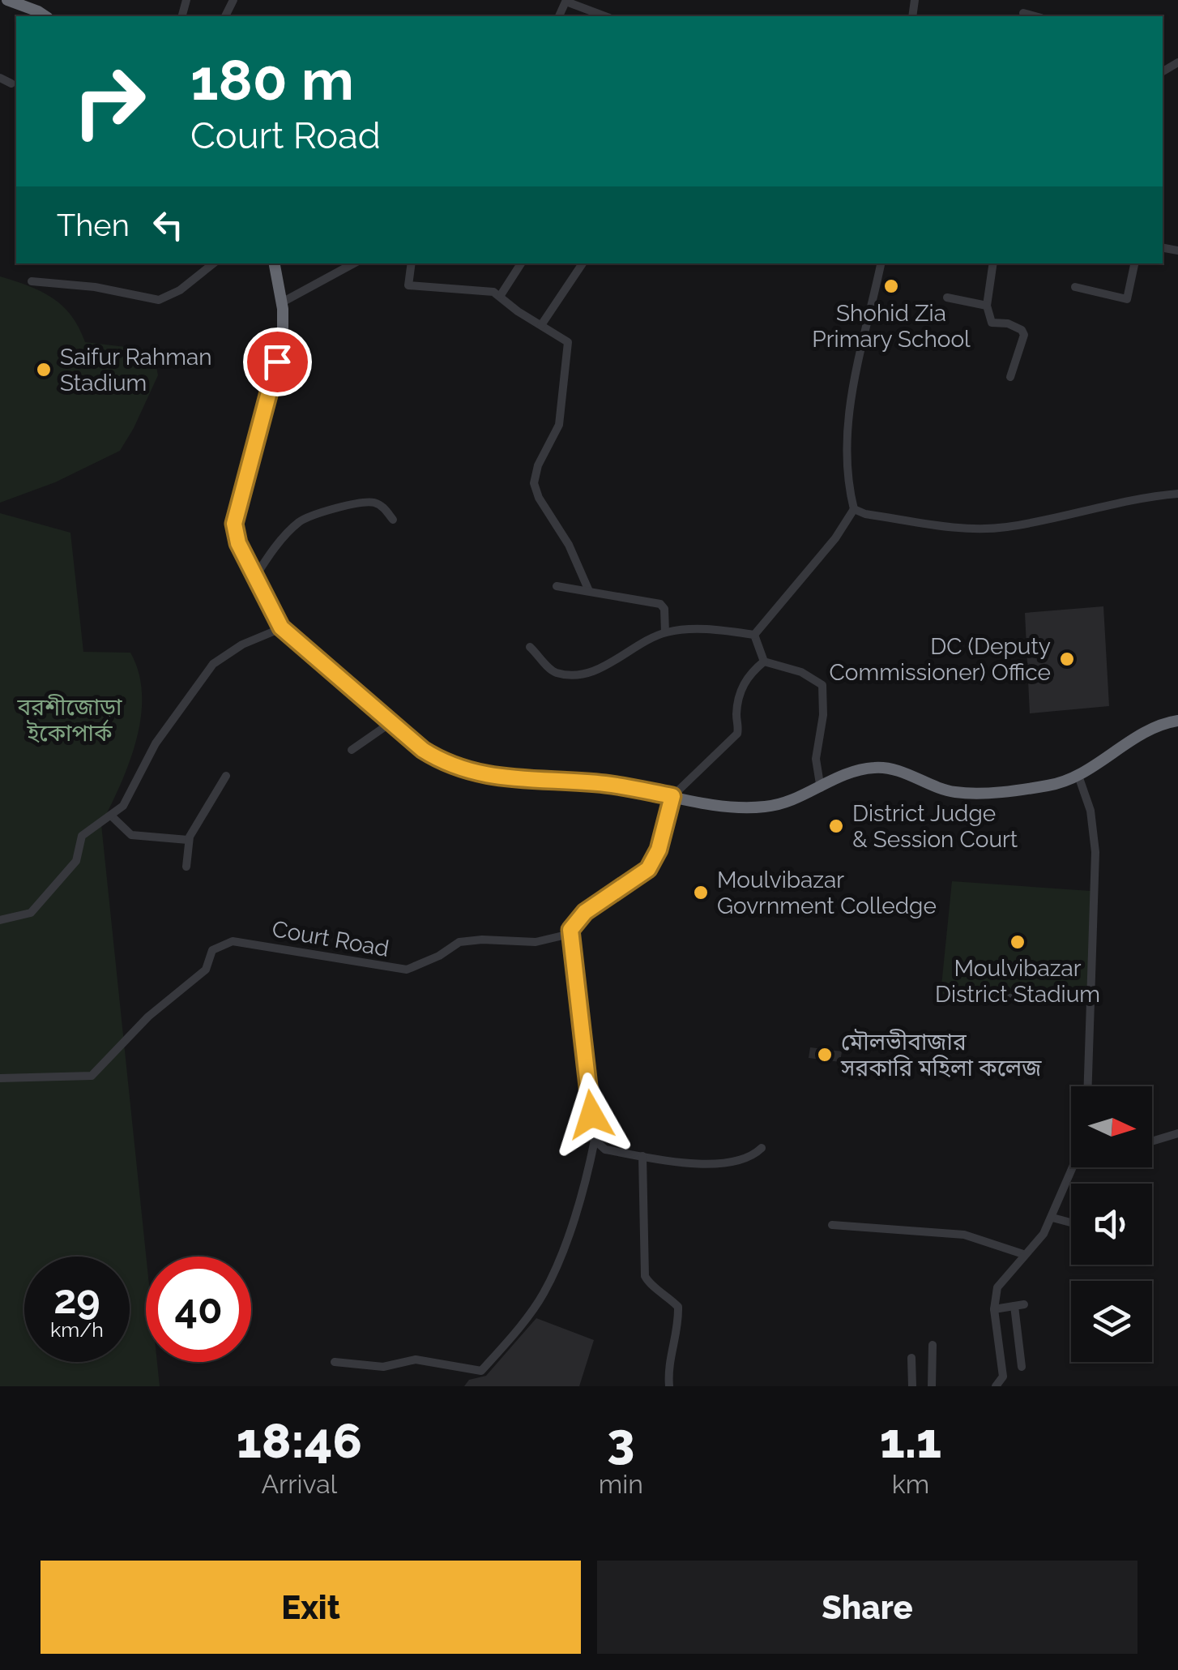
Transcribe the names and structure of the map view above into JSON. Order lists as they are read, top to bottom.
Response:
{
  "streets": {
    "street": ["Court Road"]
  },
  "parks": ["বরশীজোড়া ইকোপার্ক"],
  "places": [
    "Shohid Zia Primary School",
    "Saifur Rahman Stadium",
    "DC (Deputy Commissioner) Office",
    "District Judge & Session Court",
    "Moulvibazar Govrnment Colledge",
    "Moulvibazar District Stadium",
    "মৌলভীবাজার সরকারি মহিলা কলেজ"
  ],
  "north": "right",
  "page": {
    "turn": ["180 m", "Court Road"],
    "then": "Then",
    "speed": "29 km/h",
    "limit": "40",
    "eta": [
      "18:46",
      "Arrival",
      "3",
      "min",
      "1.1",
      "km"
    ],
    "buttons": ["Exit", "Share"]
  }
}
